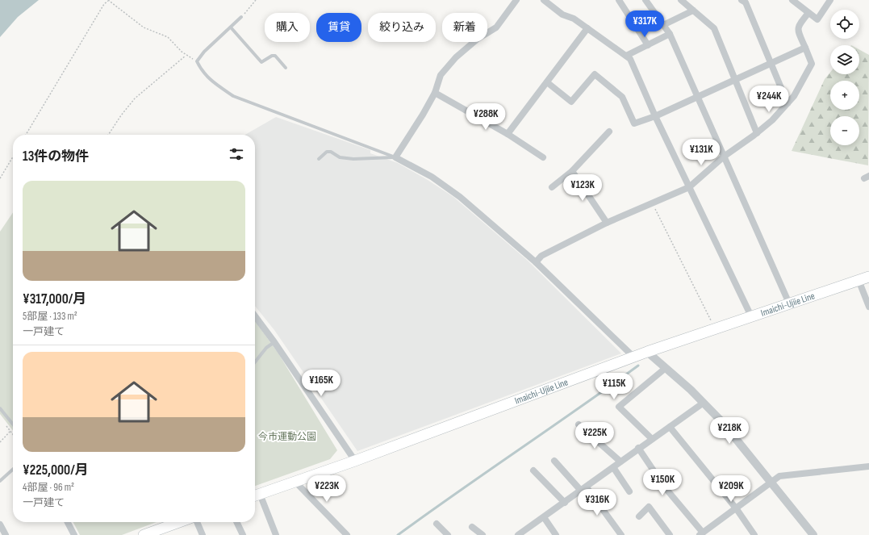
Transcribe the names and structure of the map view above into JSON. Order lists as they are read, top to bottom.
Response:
{
  "streets": {
    "main road": ["Imaichi-Ujiie Line"]
  },
  "parks": ["今市運動公園"],
  "page": {
    "map_buttons": ["+", "−"],
    "price": [
      "¥317K",
      "¥244K",
      "¥288K",
      "¥131K",
      "¥123K",
      "¥165K",
      "¥115K",
      "¥218K",
      "¥225K",
      "¥150K",
      "¥223K",
      "¥209K",
      "¥316K"
    ],
    "chip": [
      "購入",
      "賃貸",
      "絞り込み",
      "新着"
    ],
    "heading": "13件の物件",
    "list": [
      {
        "name": "¥317,000/月",
        "note": "5部屋 · 133 m² · 一戸建て"
      },
      {
        "name": "¥225,000/月",
        "note": "4部屋 · 96 m² · 一戸建て"
      }
    ]
  }
}
